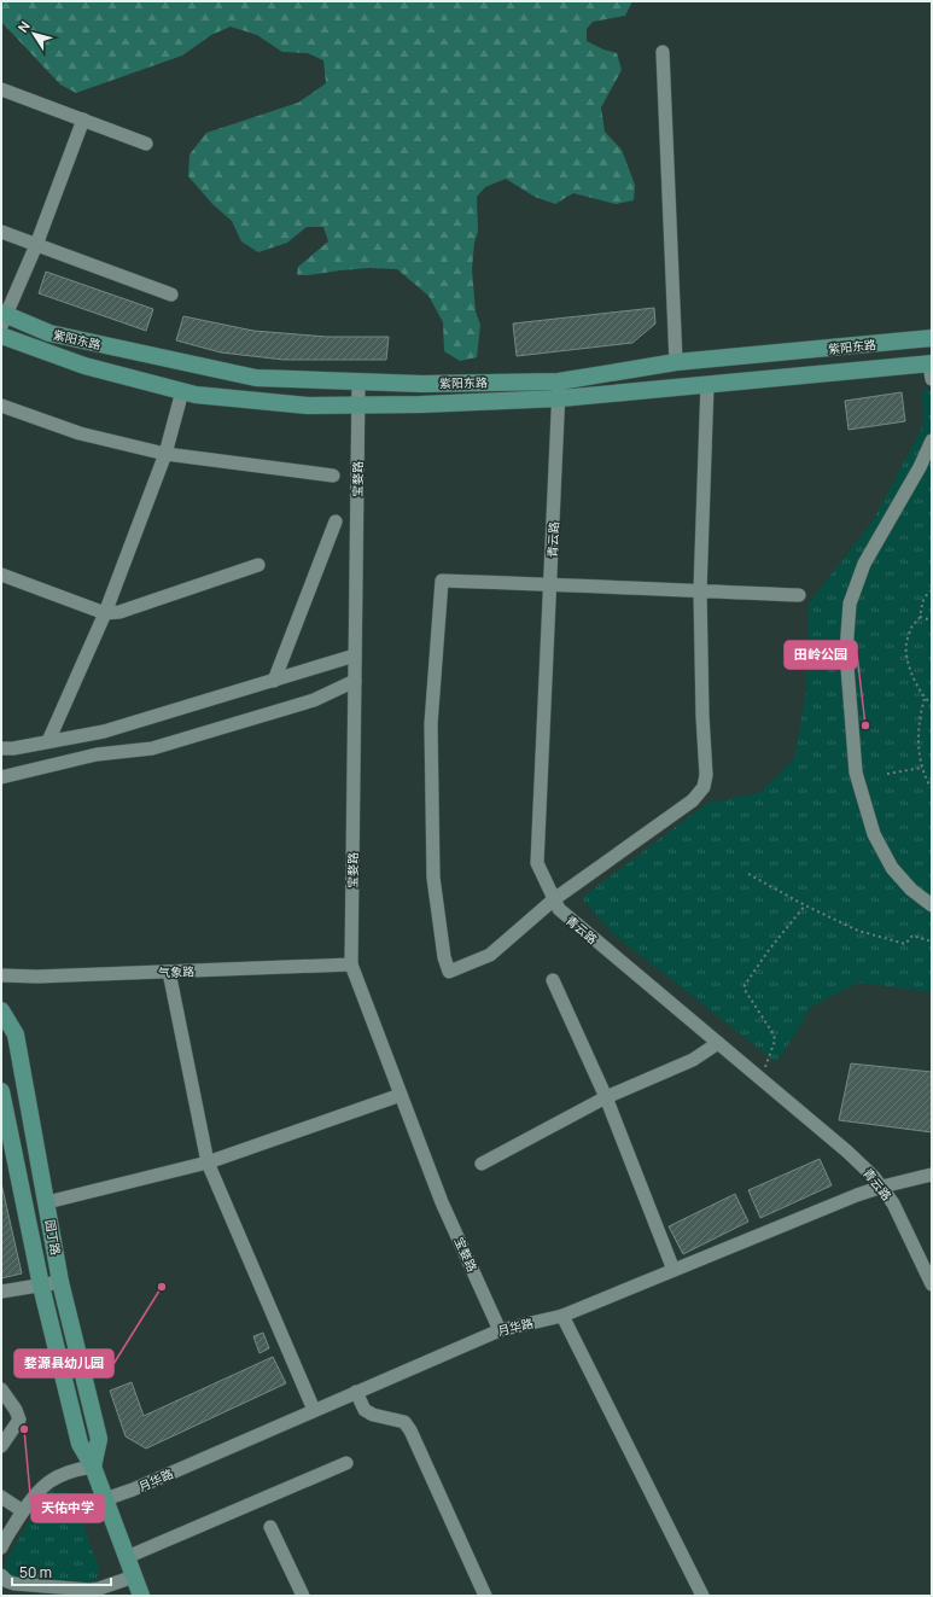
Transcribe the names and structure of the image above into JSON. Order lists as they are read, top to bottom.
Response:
{
  "streets": {
    "main road": ["紫阳东路", "园丁路"],
    "street": [
      "宝婺路",
      "青云路",
      "气象路",
      "月华路"
    ]
  },
  "crossings": [
    ["紫阳东路", "宝婺路"],
    ["紫阳东路", "青云路"],
    ["宝婺路", "气象路"],
    ["宝婺路", "月华路"],
    ["青云路", "月华路"],
    ["园丁路", "月华路"]
  ],
  "places": ["田岭公园", "婺源县幼儿园", "天佑中学"],
  "scale_bar": "50 m",
  "north": "top left"
}
